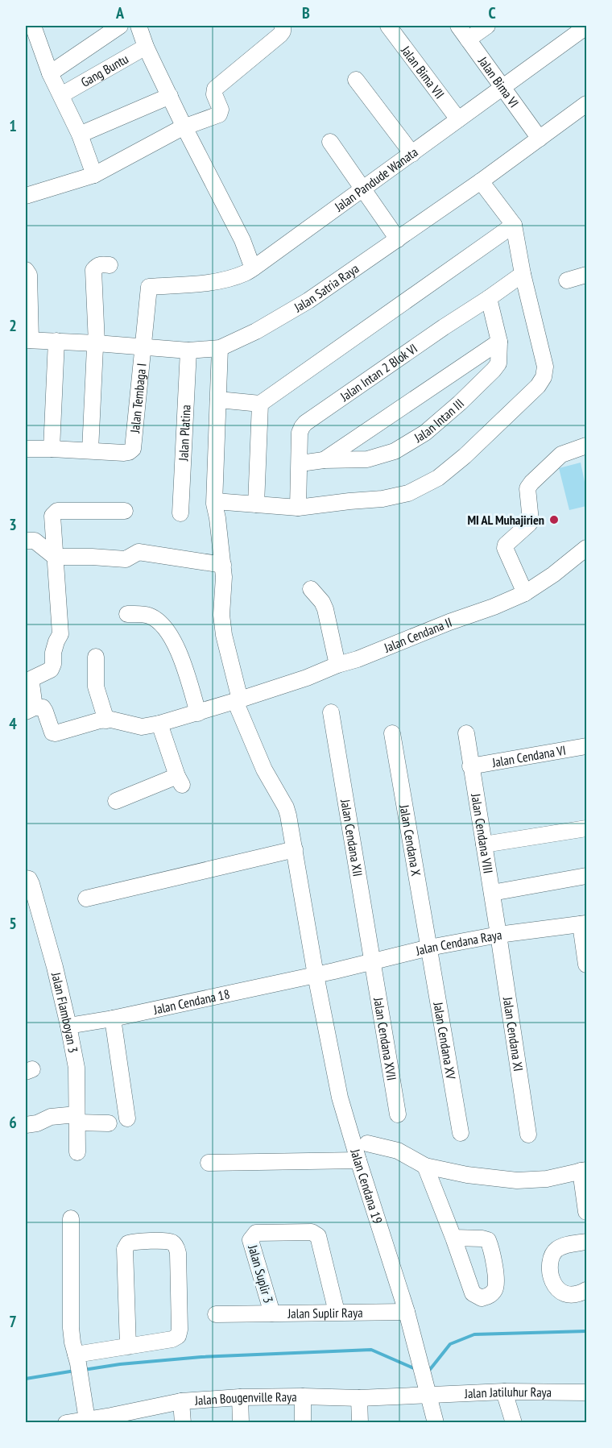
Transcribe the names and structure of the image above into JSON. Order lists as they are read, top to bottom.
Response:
{
  "streets": {
    "street": [
      "Gang Buntu",
      "Jalan Bima VII",
      "Jalan Bima VI",
      "Jalan Pandude Wanata",
      "Jalan Satria Raya",
      "Jalan Intan 2 Blok VI",
      "Jalan Tembaga I",
      "Jalan Intan III",
      "Jalan Platina",
      "Jalan Cendana II",
      "Jalan Cendana VI",
      "Jalan Cendana VIII",
      "Jalan Cendana XII",
      "Jalan Cendana X",
      "Jalan Cendana Raya",
      "Jalan Cendana 18",
      "Jalan Flamboyan 3",
      "Jalan Cendana XI",
      "Jalan Cendana XVII",
      "Jalan Cendana XV",
      "Jalan Cendana 19",
      "Jalan Suplir 3",
      "Jalan Suplir Raya",
      "Jalan Jatiluhur Raya",
      "Jalan Bougenville Raya"
    ]
  },
  "crossings": [
    ["Jalan Bima VII", "Jalan Pandude Wanata"],
    ["Jalan Bima VI", "Jalan Pandude Wanata"],
    ["Jalan Bima VI", "Jalan Satria Raya"],
    ["Jalan Pandude Wanata", "Jalan Tembaga I"],
    ["Jalan Satria Raya", "Jalan Tembaga I"],
    ["Jalan Satria Raya", "Jalan Platina"],
    ["Jalan Satria Raya", "Jalan Cendana 19"],
    ["Jalan Intan 2 Blok VI", "Jalan Intan III"],
    ["Jalan Cendana II", "Jalan Cendana 19"],
    ["Jalan Cendana VI", "Jalan Cendana VIII"],
    ["Jalan Cendana VIII", "Jalan Cendana Raya"],
    ["Jalan Cendana VIII", "Jalan Cendana XI"],
    ["Jalan Cendana XII", "Jalan Cendana Raya"],
    ["Jalan Cendana XII", "Jalan Cendana XVII"],
    ["Jalan Cendana X", "Jalan Cendana Raya"],
    ["Jalan Cendana X", "Jalan Cendana XV"],
    ["Jalan Cendana Raya", "Jalan Cendana 18"],
    ["Jalan Cendana Raya", "Jalan Cendana XI"],
    ["Jalan Cendana Raya", "Jalan Cendana XVII"],
    ["Jalan Cendana Raya", "Jalan Cendana XV"],
    ["Jalan Cendana 18", "Jalan Flamboyan 3"],
    ["Jalan Cendana 18", "Jalan Cendana 19"],
    ["Jalan Cendana 19", "Jalan Suplir Raya"],
    ["Jalan Cendana 19", "Jalan Jatiluhur Raya"],
    ["Jalan Cendana 19", "Jalan Bougenville Raya"],
    ["Jalan Suplir 3", "Jalan Suplir Raya"],
    ["Jalan Jatiluhur Raya", "Jalan Bougenville Raya"]
  ],
  "places": ["MI AL Muhajirien"],
  "grid": {
    "columns": ["A", "B", "C"],
    "rows": [
      "1",
      "2",
      "3",
      "4",
      "5",
      "6",
      "7"
    ]
  }
}
